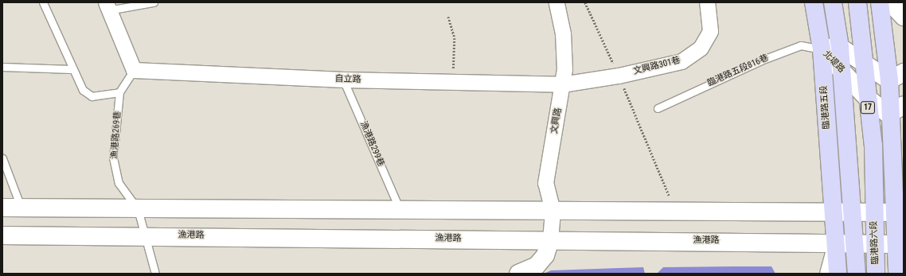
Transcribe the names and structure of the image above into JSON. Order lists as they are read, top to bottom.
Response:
{
  "streets": {
    "main road": ["臨港路五段", "17", "臨港路六段"],
    "street": [
      "北堤路",
      "文興路301巷",
      "自立路",
      "文興路",
      "漁港路"
    ],
    "lane": ["臨港路五段816巷", "漁港路269巷", "漁港路299巷"]
  },
  "crossings": [
    ["北堤路", "臨港路五段816巷"],
    ["北堤路", "臨港路五段"],
    ["北堤路", "17"],
    ["文興路301巷", "自立路"],
    ["文興路301巷", "文興路"],
    ["臨港路五段816巷", "臨港路五段"],
    ["自立路", "文興路"],
    ["自立路", "漁港路269巷"],
    ["自立路", "漁港路299巷"],
    ["17", "漁港路"],
    ["17", "臨港路六段"],
    ["文興路", "漁港路"],
    ["漁港路269巷", "漁港路"],
    ["漁港路", "臨港路六段"]
  ]
}
